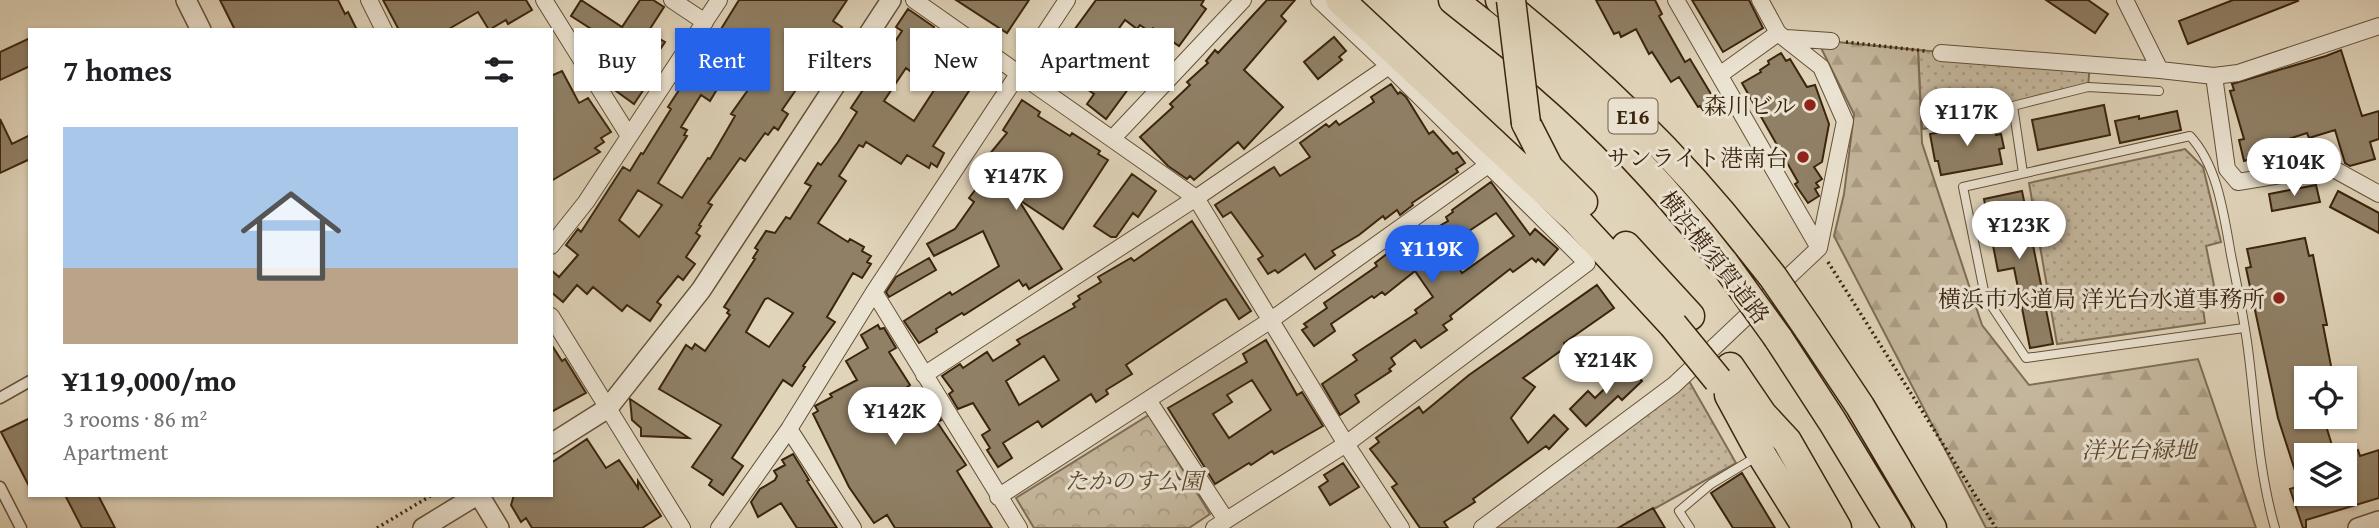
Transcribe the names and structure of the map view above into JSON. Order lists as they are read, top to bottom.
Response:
{
  "streets": {
    "highway": ["E16", "横浜横須賀道路"]
  },
  "parks": ["洋光台緑地", "たかのす公園"],
  "places": ["森川ビル", "サンライト港南台", "横浜市水道局 洋光台水道事務所"],
  "page": {
    "chip": [
      "Buy",
      "Rent",
      "Filters",
      "New",
      "Apartment"
    ],
    "heading": "7 homes",
    "price": [
      "¥117K",
      "¥104K",
      "¥147K",
      "¥123K",
      "¥119K",
      "¥214K",
      "¥142K"
    ],
    "list": [
      {
        "name": "¥119,000/mo",
        "note": "3 rooms · 86 m² · Apartment"
      }
    ]
  }
}
